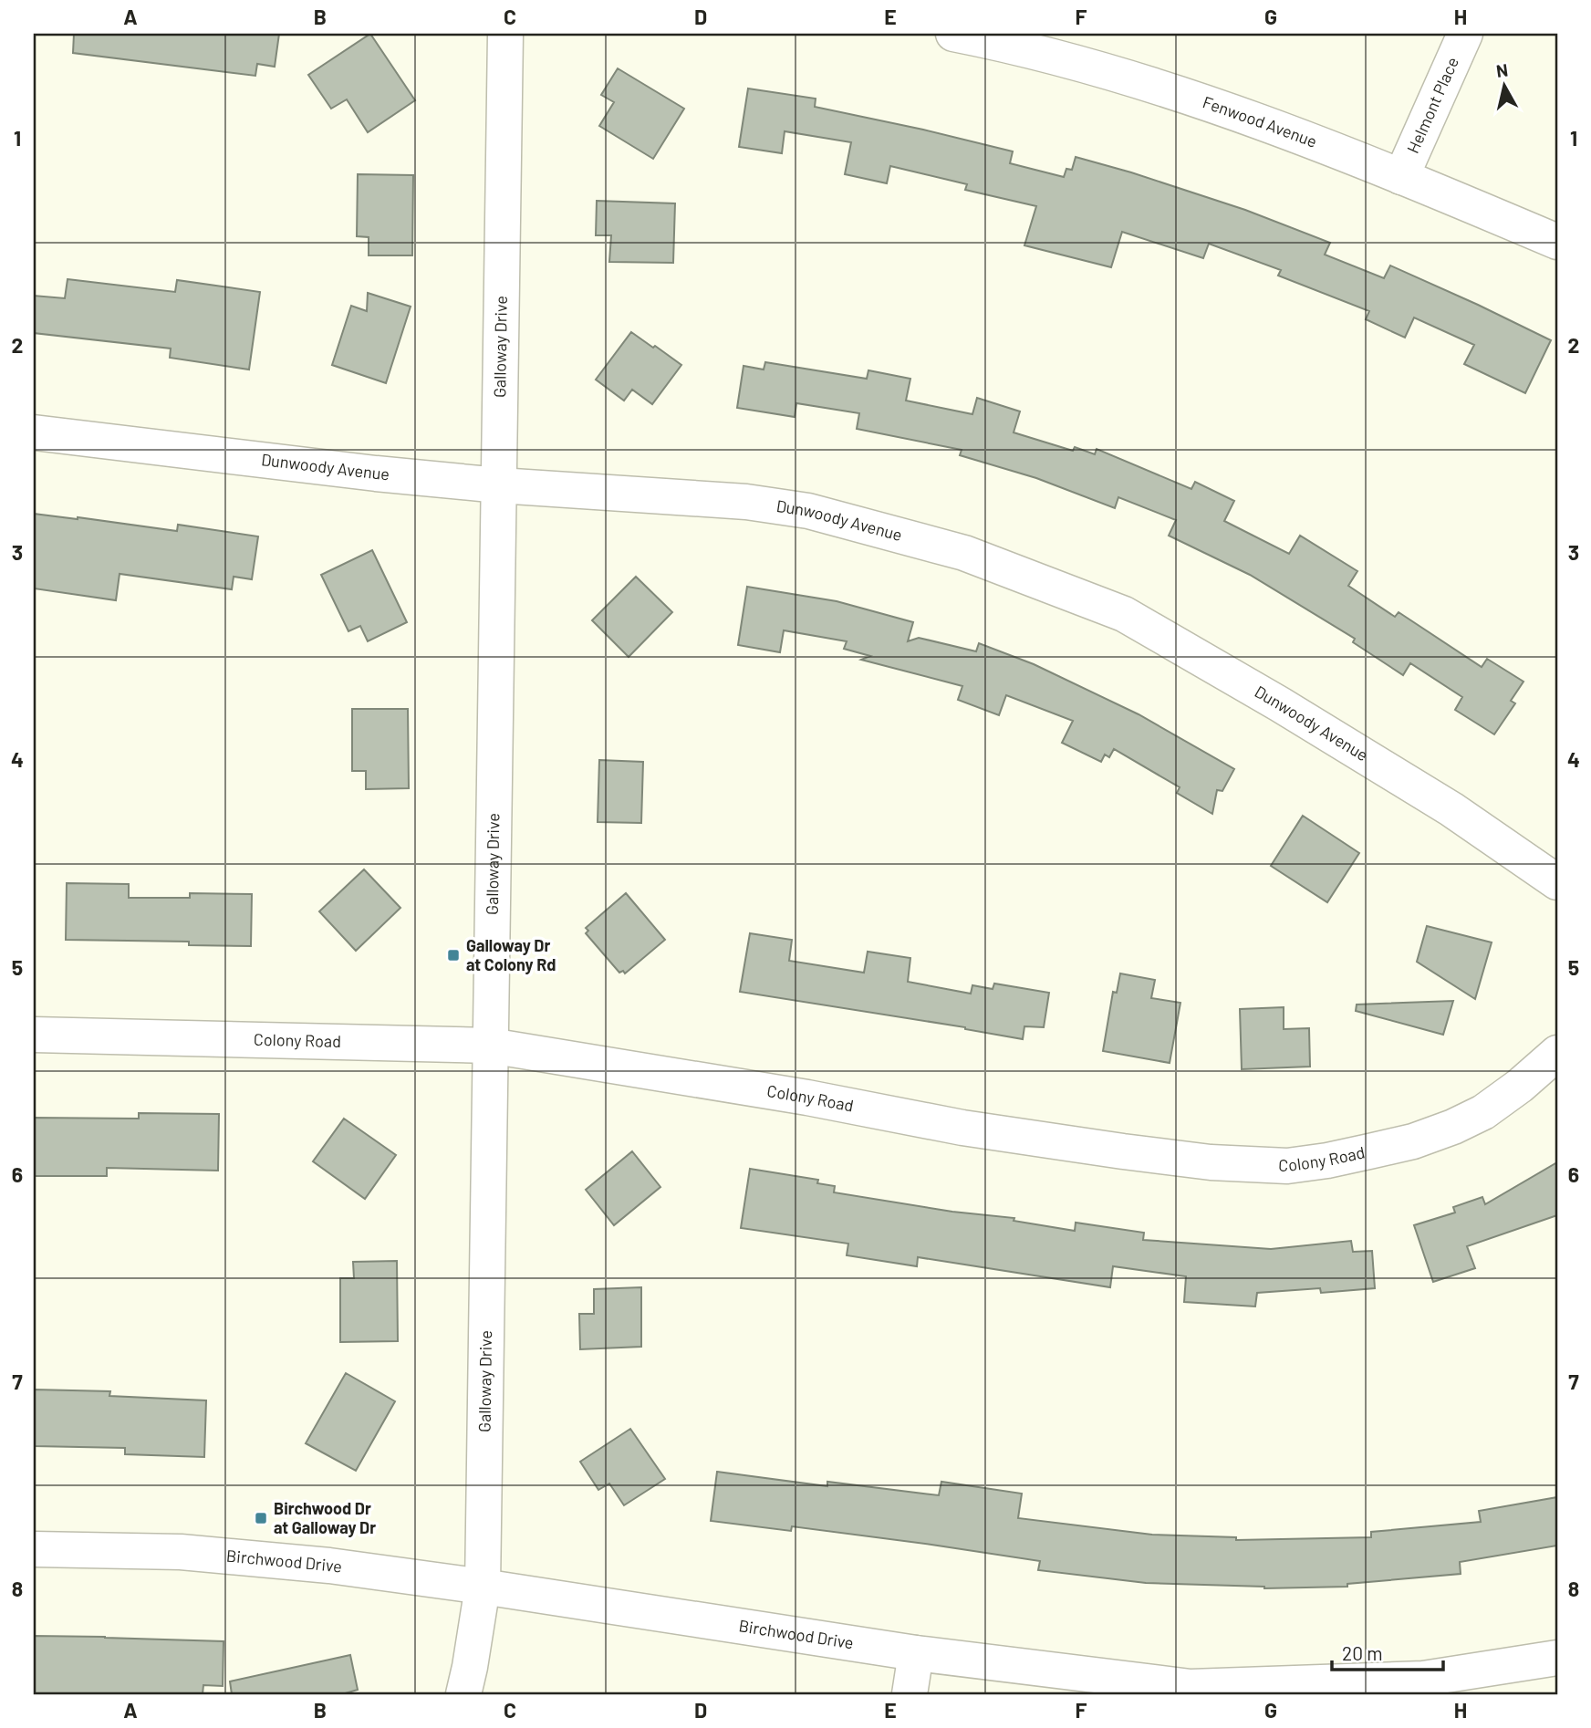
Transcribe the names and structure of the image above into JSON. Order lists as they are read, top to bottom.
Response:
{
  "streets": {
    "street": [
      "Helmont Place",
      "Fenwood Avenue",
      "Galloway Drive",
      "Dunwoody Avenue",
      "Colony Road",
      "Birchwood Drive"
    ]
  },
  "crossings": [
    ["Helmont Place", "Fenwood Avenue"],
    ["Galloway Drive", "Dunwoody Avenue"],
    ["Galloway Drive", "Colony Road"],
    ["Galloway Drive", "Birchwood Drive"]
  ],
  "places": {
    "transit": ["Galloway Dr at Colony Rd", "Birchwood Dr at Galloway Dr"]
  },
  "scale_bar": "20 m",
  "north": "top",
  "grid": {
    "columns": [
      "A",
      "B",
      "C",
      "D",
      "E",
      "F",
      "G",
      "H"
    ],
    "rows": [
      "1",
      "2",
      "3",
      "4",
      "5",
      "6",
      "7",
      "8"
    ]
  }
}
